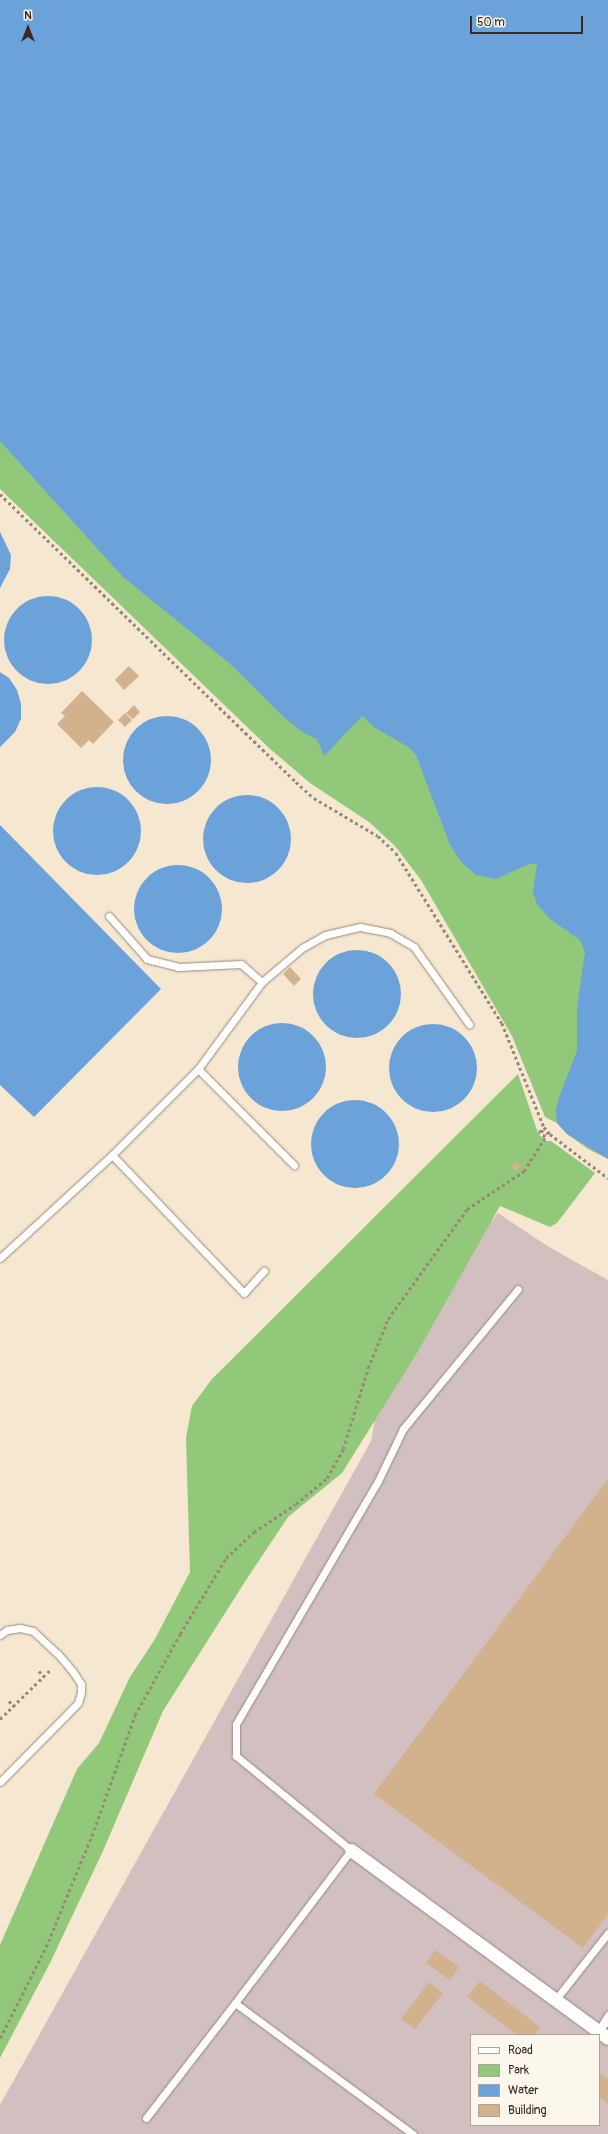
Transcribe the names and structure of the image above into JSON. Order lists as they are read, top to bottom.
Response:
{
  "legend": [
    "Road",
    "Park",
    "Water",
    "Building"
  ],
  "scale_bar": "50 m",
  "north": "top"
}
